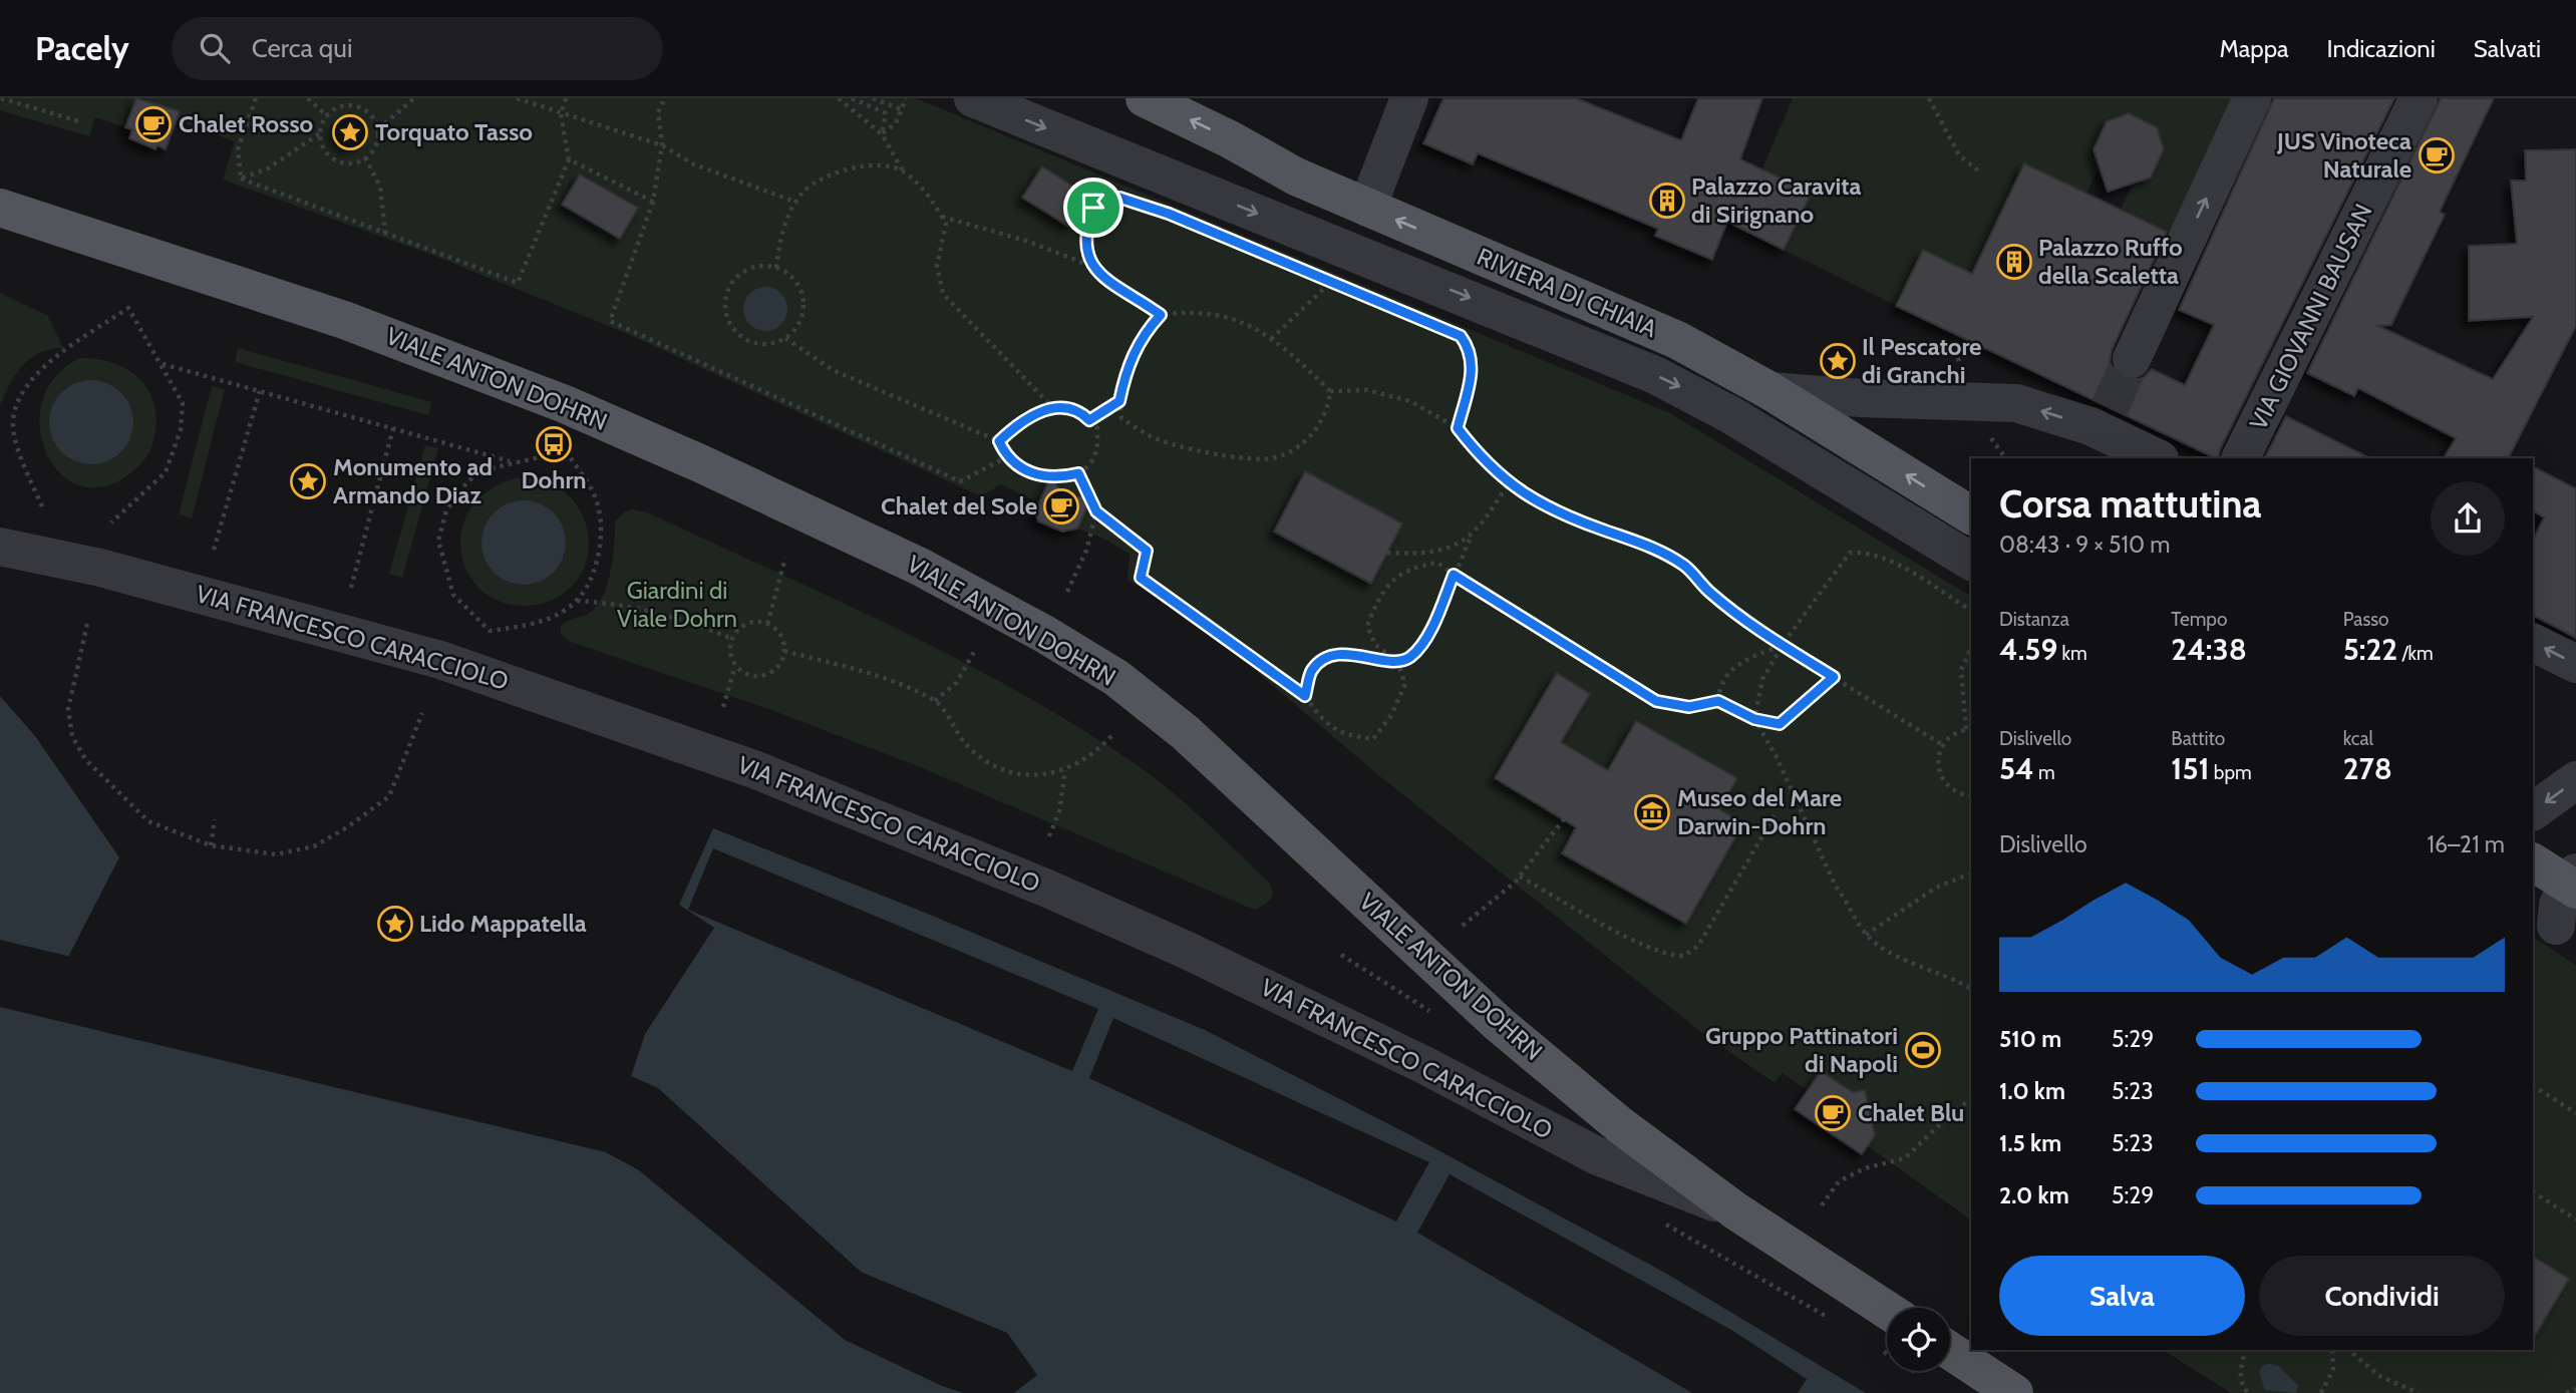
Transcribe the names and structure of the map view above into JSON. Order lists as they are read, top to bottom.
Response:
{
  "streets": {
    "main road": ["RIVIERA DI CHIAIA", "VIALE ANTON DOHRN"],
    "street": ["VIA GIOVANNI BAUSAN", "VIA FRANCESCO CARACCIOLO"]
  },
  "crossings": [
    ["VIALE ANTON DOHRN", "VIA FRANCESCO CARACCIOLO"]
  ],
  "one_way": ["RIVIERA DI CHIAIA"],
  "parks": ["Giardini di Viale Dohrn"],
  "places": {
    "cafe": [
      "Chalet Rosso",
      "JUS Vinoteca Naturale",
      "Chalet del Sole",
      "Chalet Blu"
    ],
    "place": [
      "Torquato Tasso",
      "Il Pescatore di Granchi",
      "Monumento ad Armando Diaz",
      "Lido Mappatella"
    ],
    "building": ["Palazzo Caravita di Sirignano", "Palazzo Ruffo della Scaletta"],
    "bus stop": ["Dohrn"],
    "museum": ["Museo del Mare Darwin-Dohrn"],
    "sports": ["Gruppo Pattinatori di Napoli"]
  },
  "page": {
    "header": "Pacely",
    "search": "Cerca qui",
    "nav": ["Mappa", "Indicazioni", "Salvati"],
    "heading": ["Corsa mattutina", "08:43 · 9 × 510 m"],
    "stats": [
      ["Distanza", "4.59 km"],
      ["Tempo", "24:38"],
      ["Passo", "5:22 /km"],
      ["Dislivello", "54 m"],
      ["Battito", "151 bpm"],
      ["kcal", "278"]
    ],
    "chart": ["Dislivello", "16–21 m"],
    "list": [
      {
        "name": "510 m",
        "note": "5:29"
      },
      {
        "name": "1.0 km",
        "note": "5:23"
      },
      {
        "name": "1.5 km",
        "note": "5:23"
      },
      {
        "name": "2.0 km",
        "note": "5:29"
      }
    ],
    "buttons": ["Salva", "Condividi"]
  }
}
